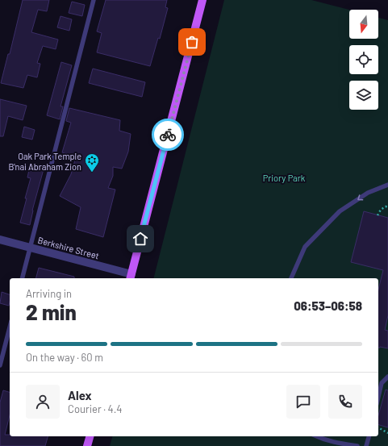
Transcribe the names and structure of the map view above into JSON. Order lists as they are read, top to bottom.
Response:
{
  "streets": {
    "street": ["Berkshire Street"]
  },
  "parks": ["Priory Park"],
  "places": {
    "synagogue": ["Oak Park Temple B'nai Abraham Zion"]
  },
  "north": "bottom",
  "page": {
    "heading": ["2 min", "Arriving in", "06:53–06:58"],
    "panel": ["Alex", "Courier · 4.4"],
    "bar": "On the way · 60 m"
  }
}
